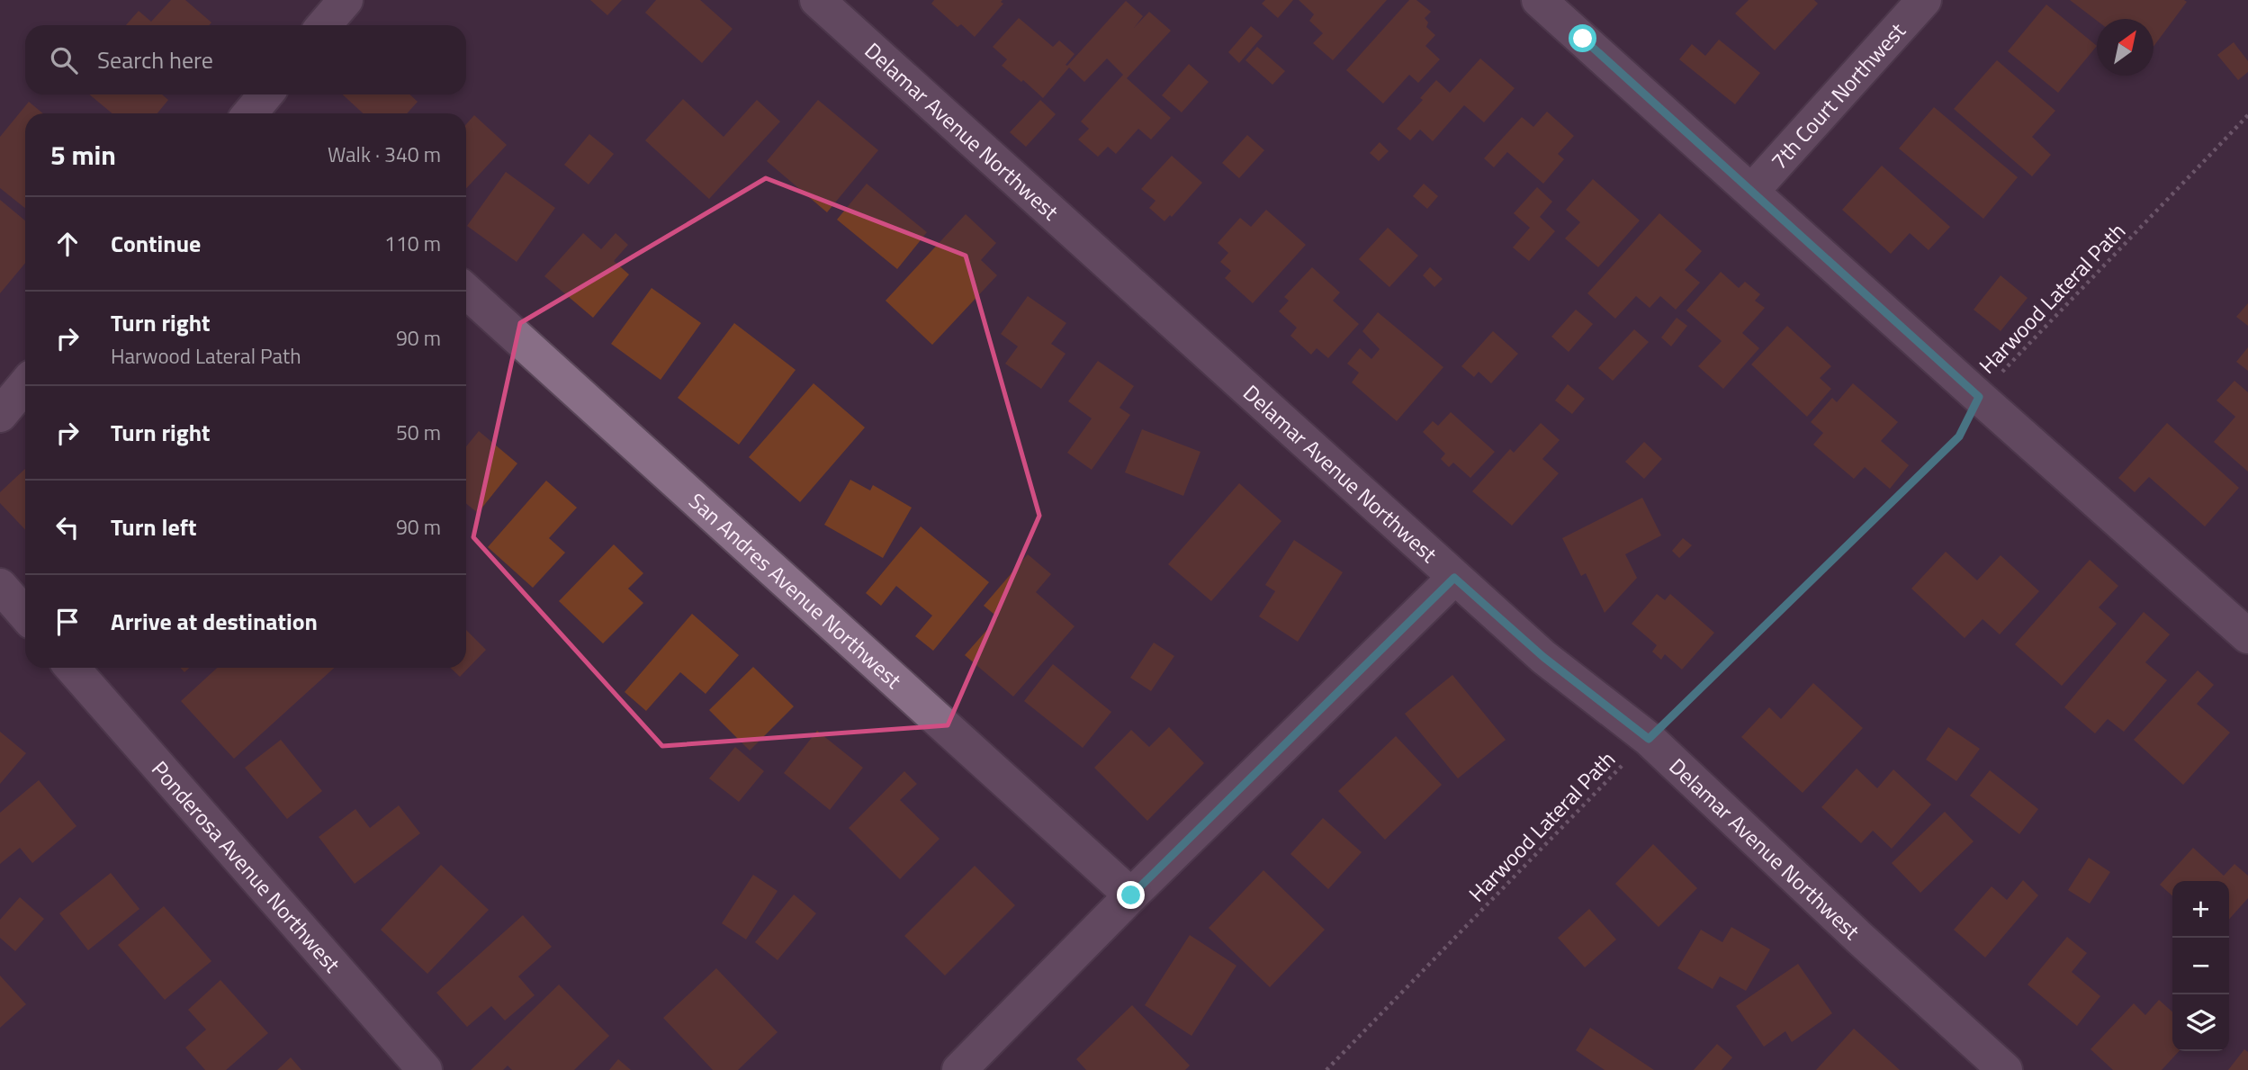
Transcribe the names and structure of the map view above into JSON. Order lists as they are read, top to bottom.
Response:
{
  "streets": {
    "street": [
      "7th Court Northwest",
      "Delamar Avenue Northwest",
      "San Andres Avenue Northwest",
      "Ponderosa Avenue Northwest"
    ],
    "path": ["Harwood Lateral Path"]
  },
  "crossings": [
    ["Delamar Avenue Northwest", "Harwood Lateral Path"]
  ],
  "north": "top right",
  "page": {
    "search": "Search here",
    "heading": ["5 min", "Walk · 340 m"],
    "list": [
      ["Continue", "110 m"],
      ["Turn right", "Harwood Lateral Path", "90 m"],
      ["Turn right", "50 m"],
      ["Turn left", "90 m"],
      "Arrive at destination"
    ],
    "map_buttons": ["+", "−"]
  }
}
